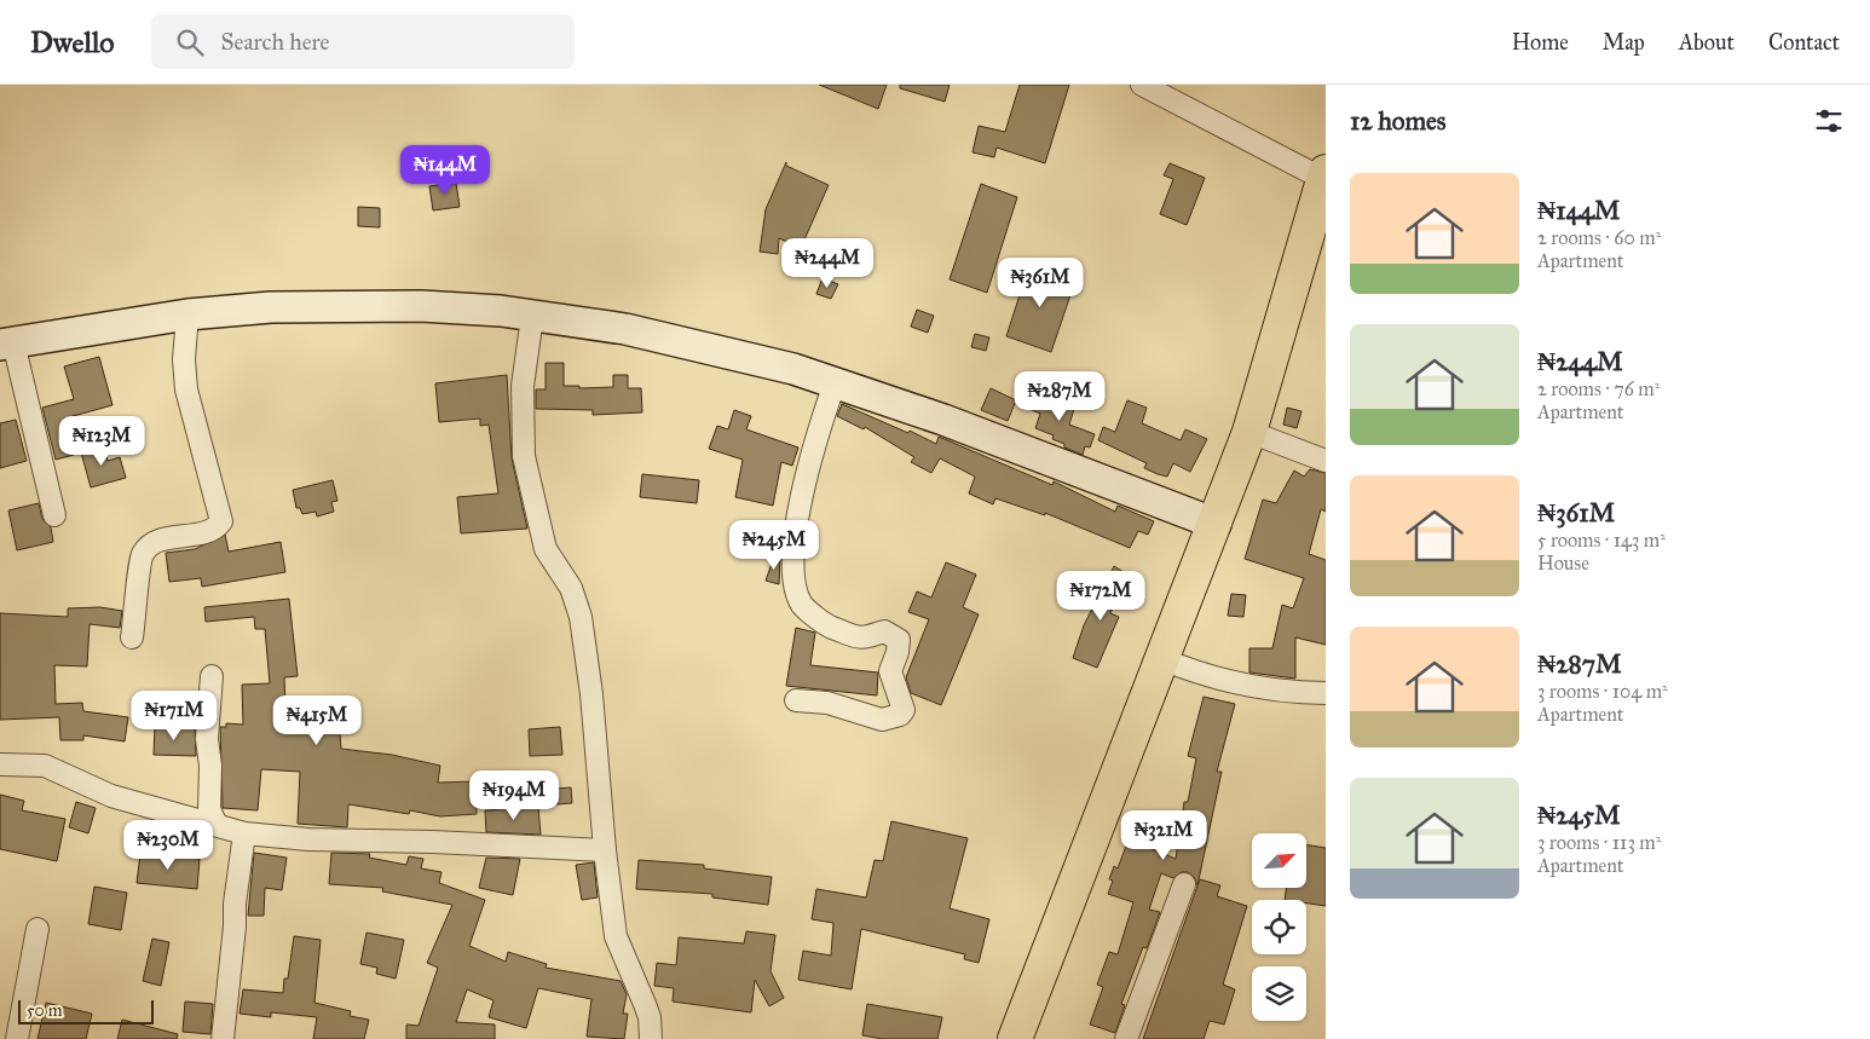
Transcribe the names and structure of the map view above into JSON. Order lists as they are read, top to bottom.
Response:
{
  "scale_bar": "50 m",
  "north": "top right",
  "page": {
    "header": "Dwello",
    "search": "Search here",
    "nav": [
      "Home",
      "Map",
      "About",
      "Contact"
    ],
    "heading": "12 homes",
    "price": [
      "₦144M",
      "₦244M",
      "₦361M",
      "₦287M",
      "₦123M",
      "₦245M",
      "₦172M",
      "₦171M",
      "₦415M",
      "₦194M",
      "₦321M",
      "₦230M"
    ],
    "list": [
      {
        "name": "₦144M",
        "note": "2 rooms · 60 m² · Apartment"
      },
      {
        "name": "₦244M",
        "note": "2 rooms · 76 m² · Apartment"
      },
      {
        "name": "₦361M",
        "note": "5 rooms · 143 m² · House"
      },
      {
        "name": "₦287M",
        "note": "3 rooms · 104 m² · Apartment"
      },
      {
        "name": "₦245M",
        "note": "3 rooms · 113 m² · Apartment"
      }
    ],
    "scale": "50 m"
  }
}
